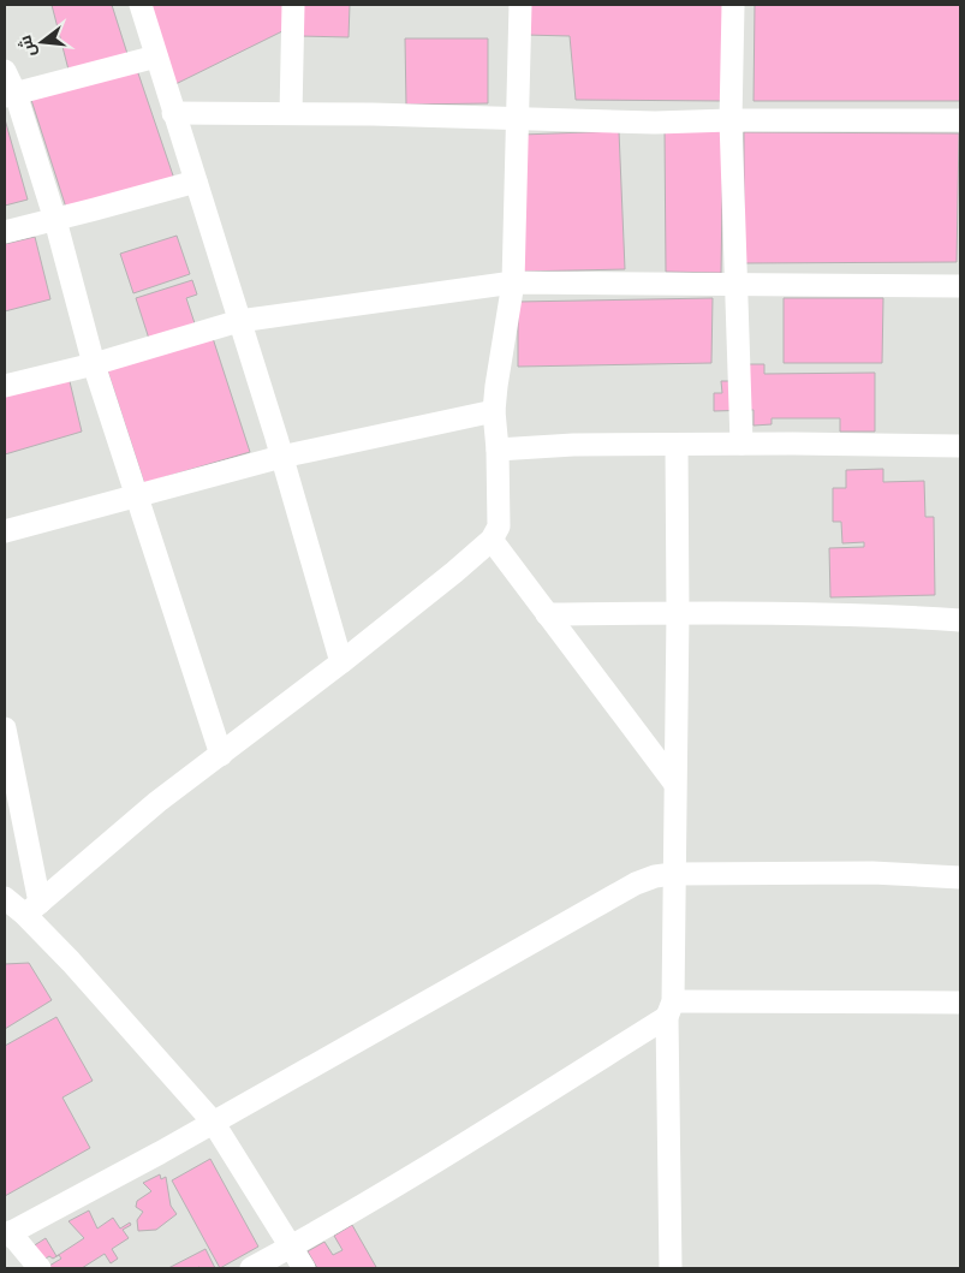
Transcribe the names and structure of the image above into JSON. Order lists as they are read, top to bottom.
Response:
{
  "north": "left"
}
